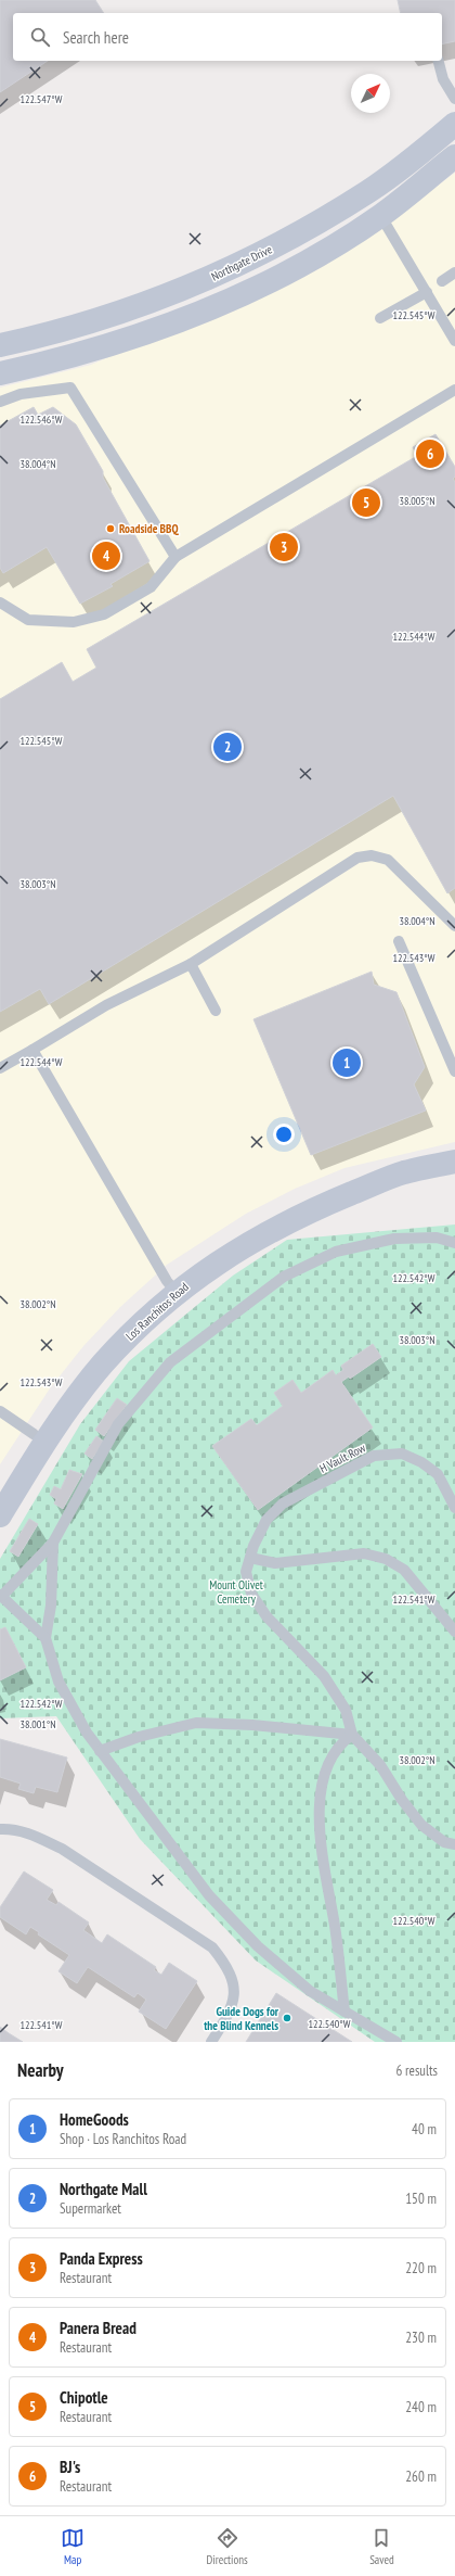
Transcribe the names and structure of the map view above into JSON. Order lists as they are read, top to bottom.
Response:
{
  "streets": {
    "street": ["Northgate Drive", "Los Ranchitos Road"],
    "lane": ["H Vault Row"]
  },
  "parks": ["Mount Olivet Cemetery"],
  "places": ["Roadside BBQ", "Guide Dogs for the Blind Kennels"],
  "north": "top right",
  "page": {
    "search": "Search here",
    "pins": [
      "6",
      "5",
      "3",
      "4",
      "2",
      "1"
    ],
    "heading": ["Nearby", "6 results"],
    "list": [
      {
        "mark": "1",
        "name": "HomeGoods",
        "note": "Shop · Los Ranchitos Road",
        "value": "40 m"
      },
      {
        "mark": "2",
        "name": "Northgate Mall",
        "note": "Supermarket",
        "value": "150 m"
      },
      {
        "mark": "3",
        "name": "Panda Express",
        "note": "Restaurant",
        "value": "220 m"
      },
      {
        "mark": "4",
        "name": "Panera Bread",
        "note": "Restaurant",
        "value": "230 m"
      },
      {
        "mark": "5",
        "name": "Chipotle",
        "note": "Restaurant",
        "value": "240 m"
      },
      {
        "mark": "6",
        "name": "BJ's",
        "note": "Restaurant",
        "value": "260 m"
      }
    ],
    "nav": ["Map", "Directions", "Saved"]
  },
  "coordinates": [
    "122.547°W",
    "122.545°W",
    "122.546°W",
    "38.004°N",
    "38.005°N",
    "122.544°W",
    "38.003°N",
    "122.543°W",
    "122.542°W",
    "38.002°N",
    "122.541°W",
    "38.001°N",
    "122.540°W"
  ]
}
